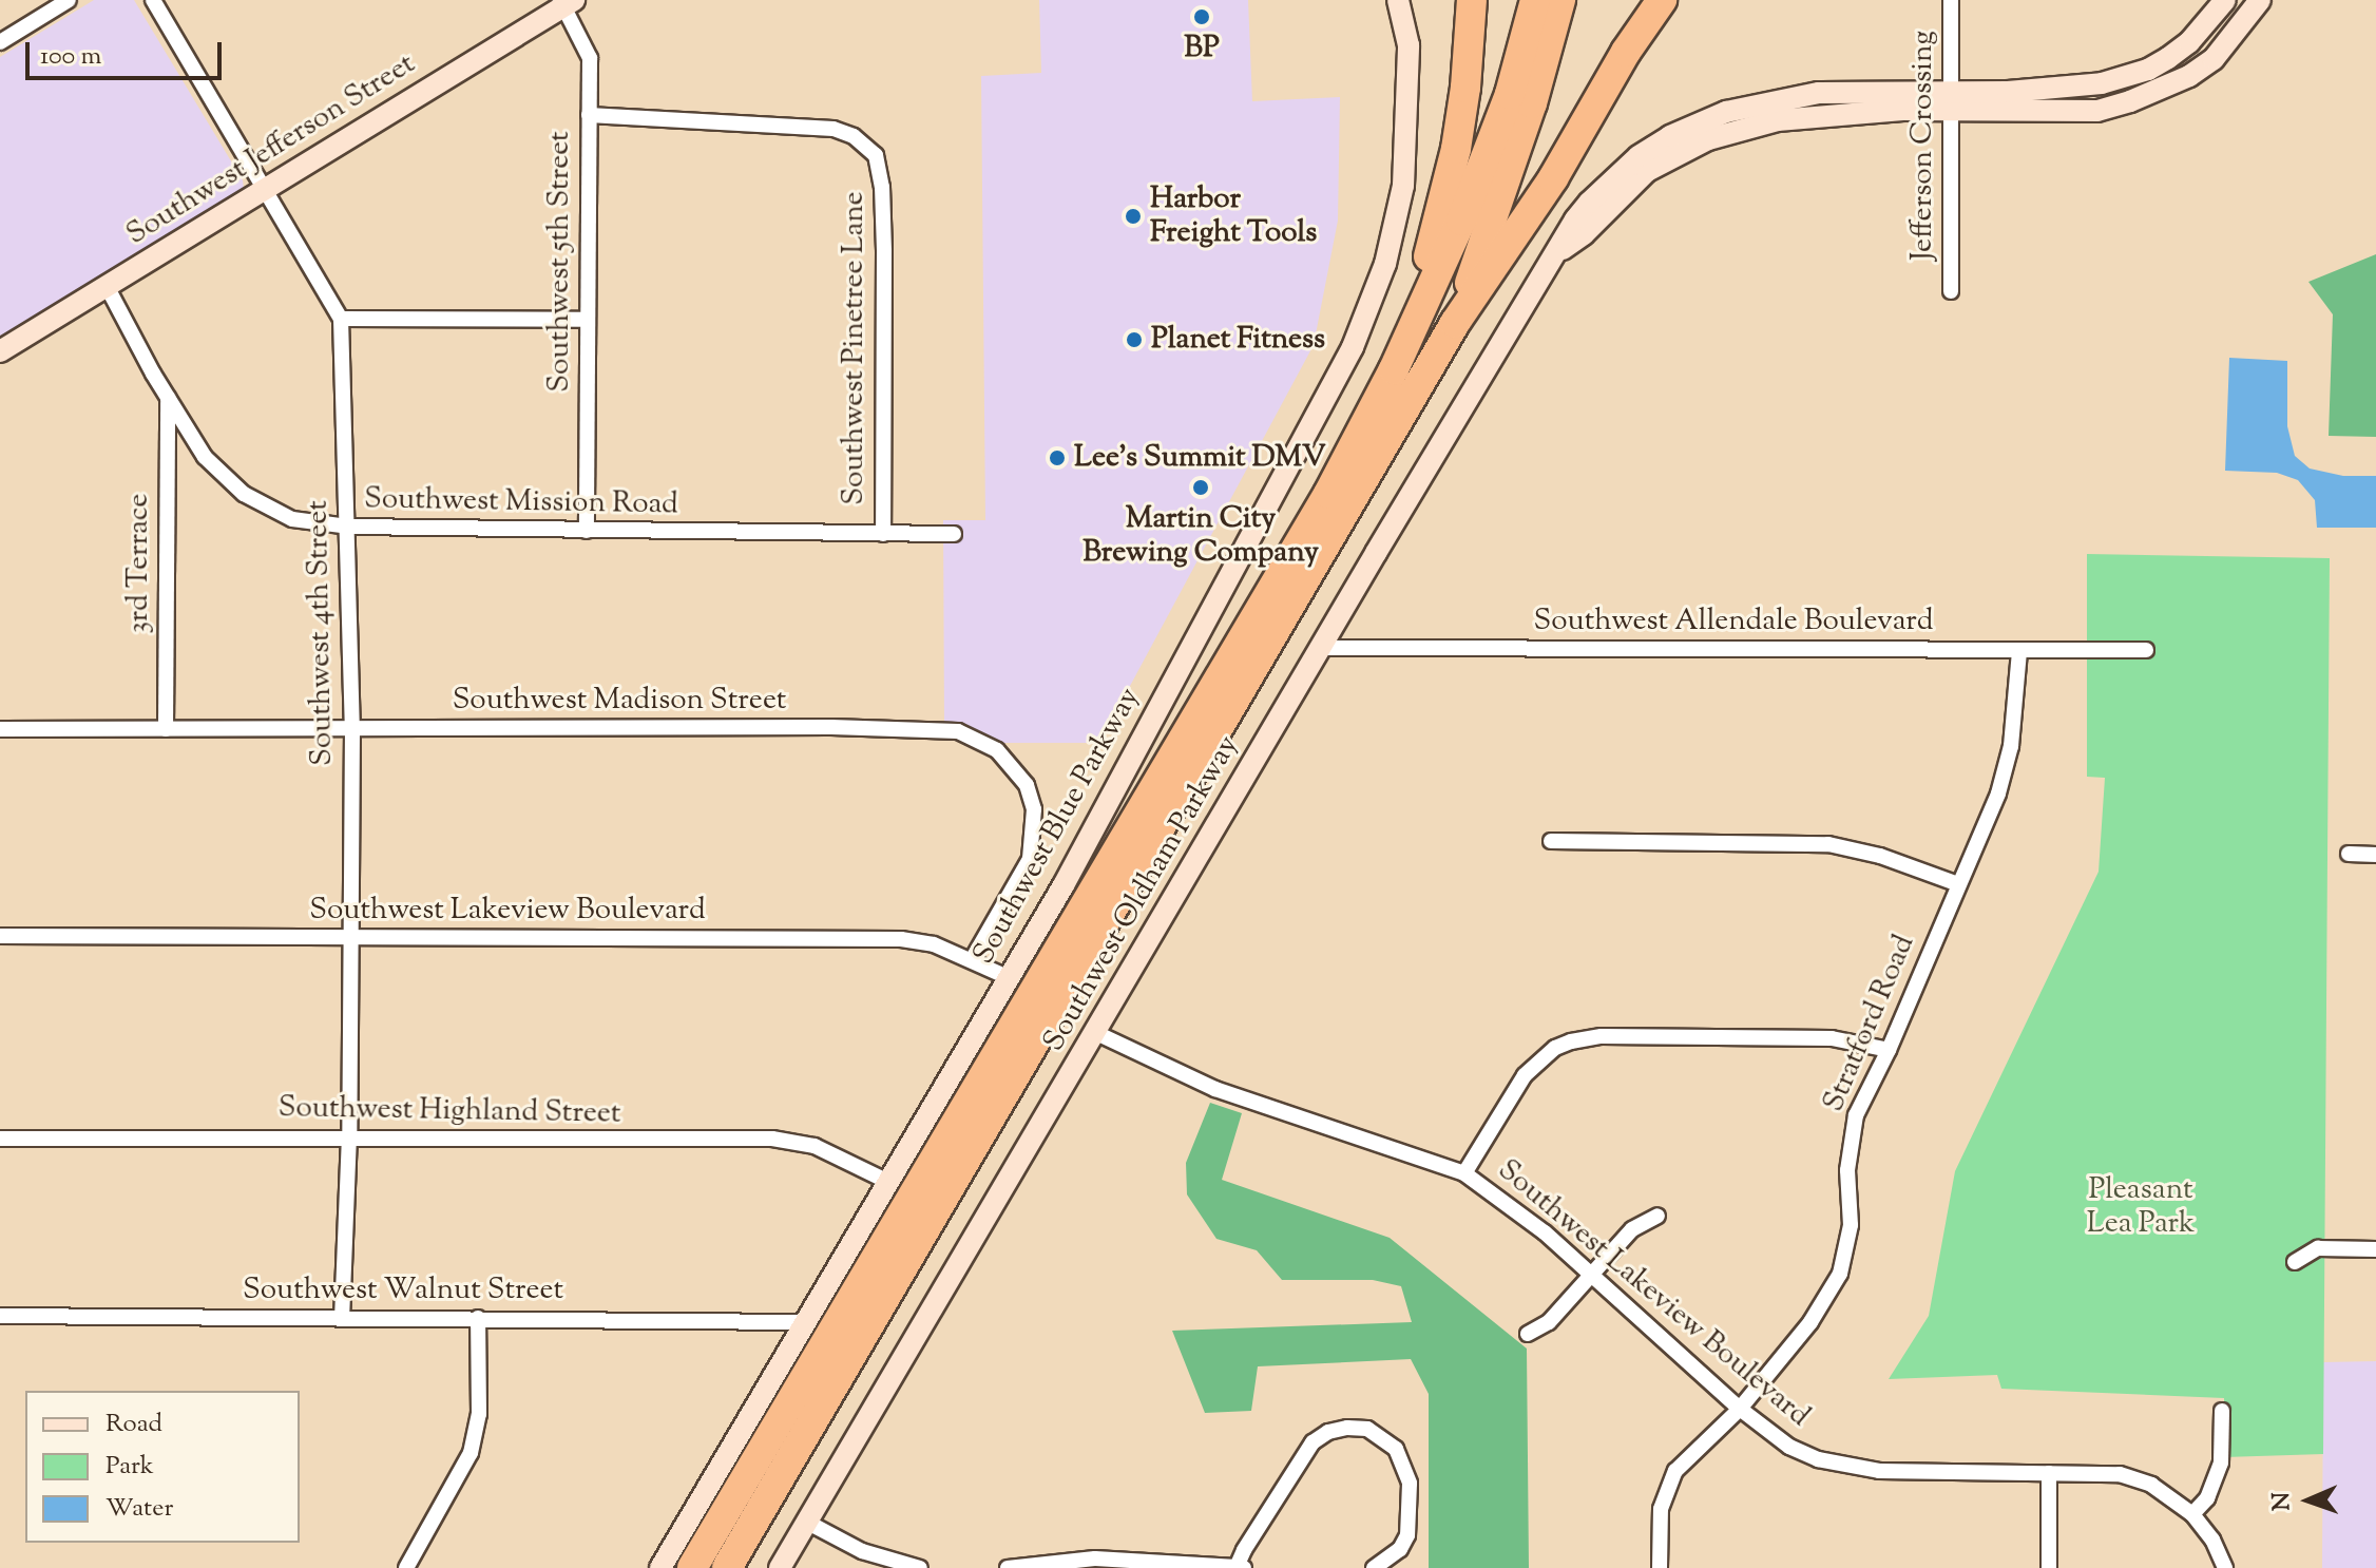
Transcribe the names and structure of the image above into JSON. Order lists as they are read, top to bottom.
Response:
{
  "streets": {
    "street": [
      "Jefferson Crossing",
      "Southwest Jefferson Street",
      "Southwest 5th Street",
      "Southwest Pinetree Lane",
      "Southwest Mission Road",
      "3rd Terrace",
      "Southwest Allendale Boulevard",
      "Southwest 4th Street",
      "Southwest Madison Street",
      "Southwest Blue Parkway",
      "Southwest Oldham Parkway",
      "Southwest Lakeview Boulevard",
      "Stratford Road",
      "Southwest Highland Street",
      "Southwest Walnut Street"
    ]
  },
  "crossings": [
    ["Jefferson Crossing", "Southwest Oldham Parkway"],
    ["Southwest Jefferson Street", "Southwest 5th Street"],
    ["Southwest Jefferson Street", "Southwest Mission Road"],
    ["Southwest Jefferson Street", "Southwest 4th Street"],
    ["Southwest 5th Street", "Southwest Pinetree Lane"],
    ["Southwest 5th Street", "Southwest Mission Road"],
    ["Southwest Pinetree Lane", "Southwest Mission Road"],
    ["Southwest Mission Road", "3rd Terrace"],
    ["Southwest Mission Road", "Southwest 4th Street"],
    ["3rd Terrace", "Southwest Madison Street"],
    ["Southwest Allendale Boulevard", "Southwest Oldham Parkway"],
    ["Southwest Allendale Boulevard", "Stratford Road"],
    ["Southwest 4th Street", "Southwest Madison Street"],
    ["Southwest 4th Street", "Southwest Lakeview Boulevard"],
    ["Southwest 4th Street", "Southwest Highland Street"],
    ["Southwest 4th Street", "Southwest Walnut Street"],
    ["Southwest Madison Street", "Southwest Lakeview Boulevard"],
    ["Southwest Blue Parkway", "Southwest Lakeview Boulevard"],
    ["Southwest Blue Parkway", "Southwest Highland Street"],
    ["Southwest Blue Parkway", "Southwest Walnut Street"],
    ["Southwest Oldham Parkway", "Southwest Lakeview Boulevard"],
    ["Southwest Lakeview Boulevard", "Stratford Road"]
  ],
  "parks": ["Pleasant Lea Park"],
  "places": [
    "BP",
    "Harbor Freight Tools",
    "Planet Fitness",
    "Lee's Summit DMV",
    "Martin City Brewing Company"
  ],
  "legend": ["Road", "Park", "Water"],
  "scale_bar": "100 m",
  "north": "left"
}
